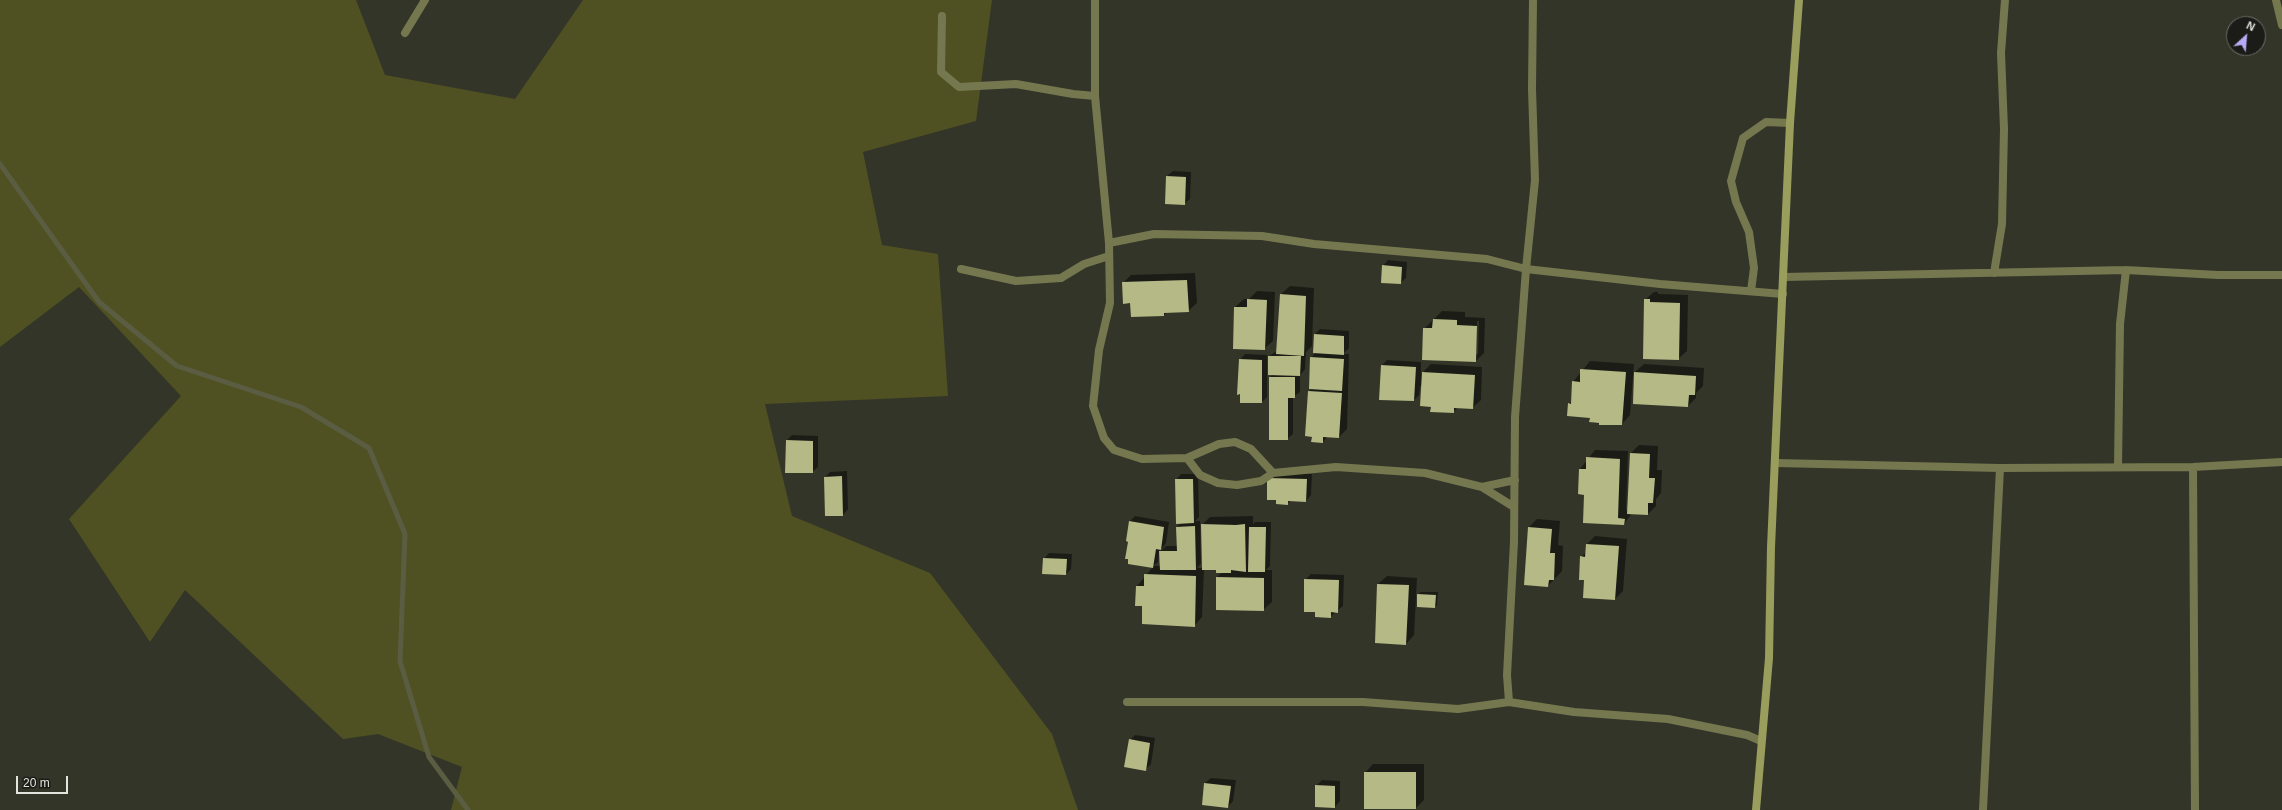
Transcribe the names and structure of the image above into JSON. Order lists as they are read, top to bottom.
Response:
{
  "scale_bar": "20 m",
  "north": "top right"
}
